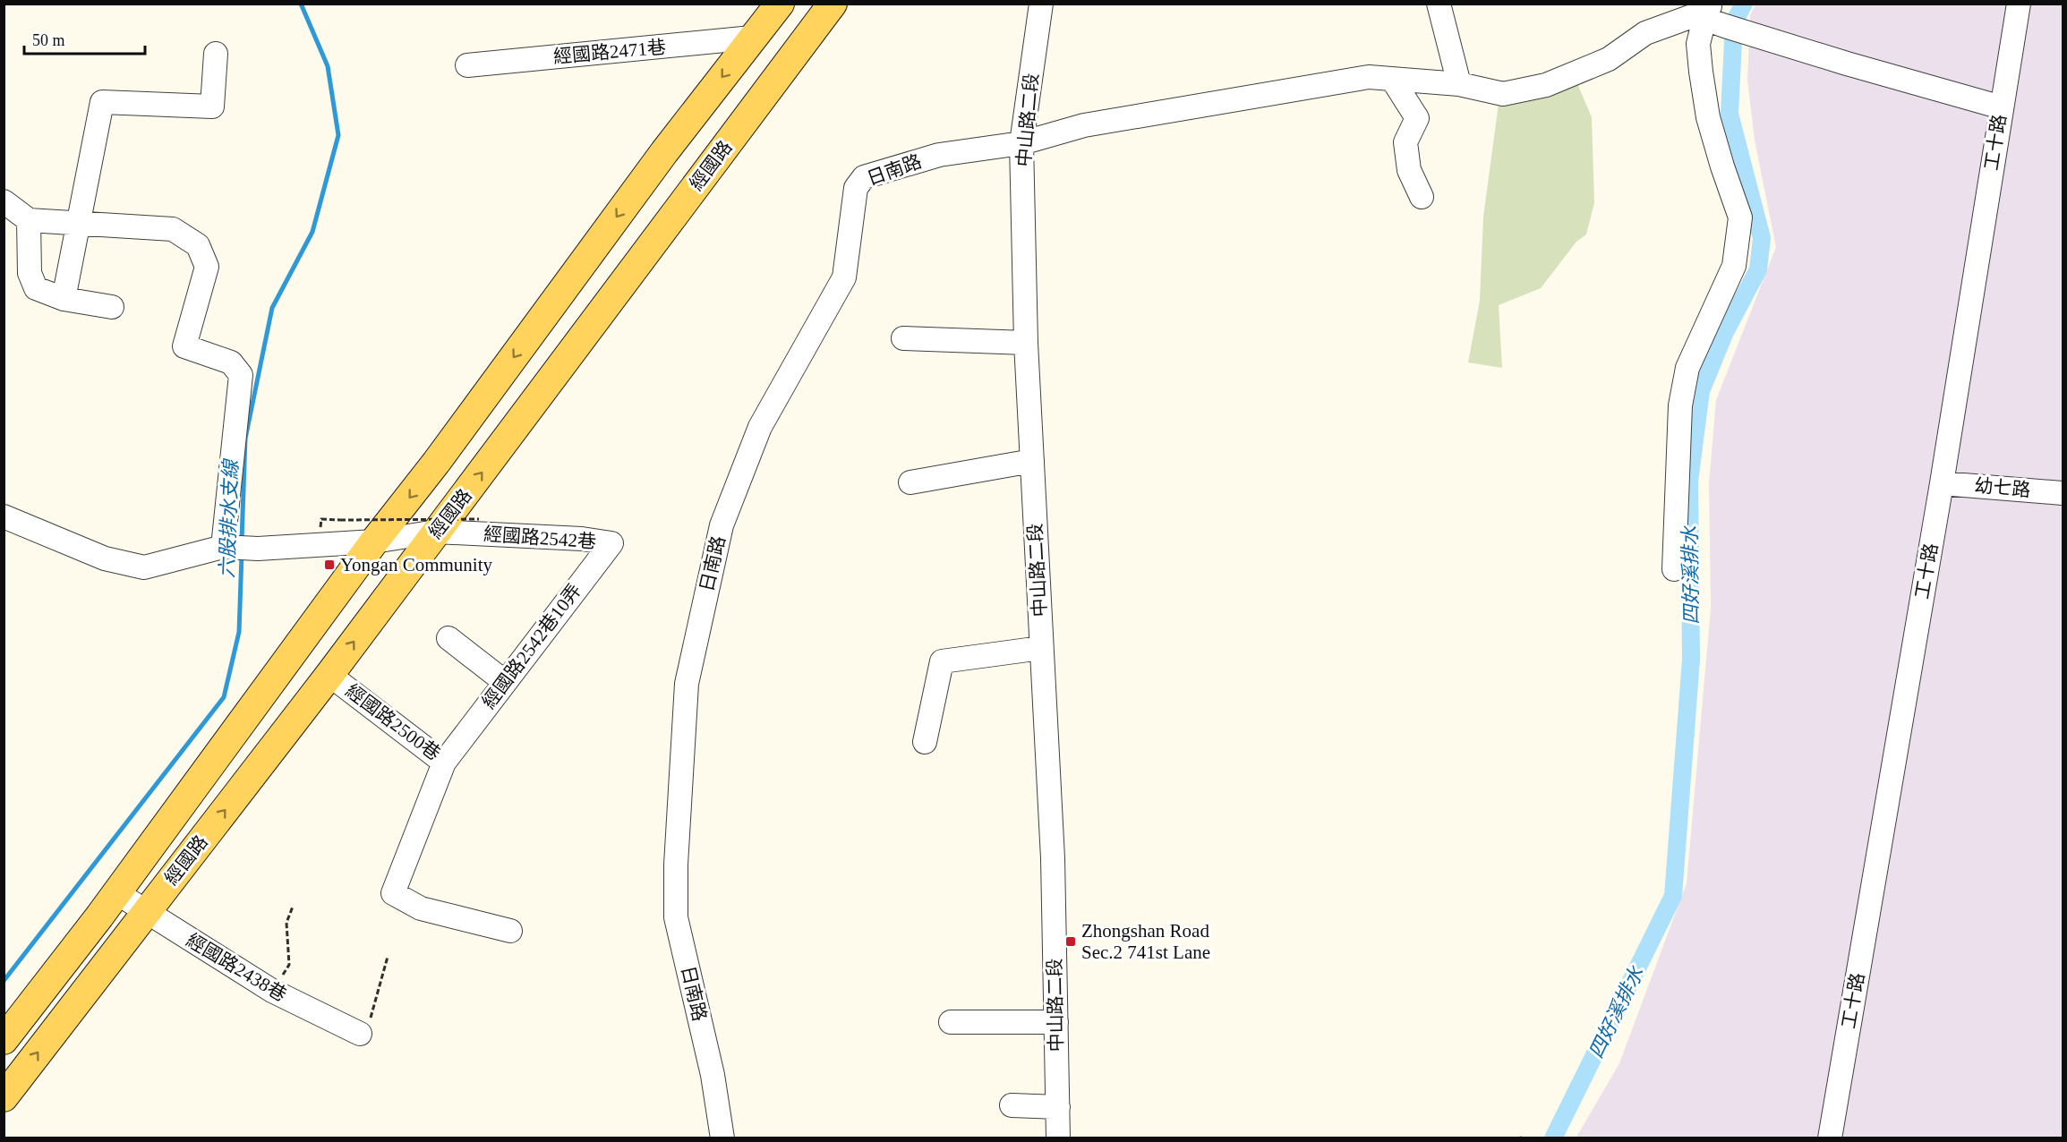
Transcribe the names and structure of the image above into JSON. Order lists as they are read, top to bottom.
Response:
{
  "streets": {
    "main road": ["經國路"],
    "street": [
      "經國路2471巷",
      "中山路二段",
      "工十路",
      "日南路",
      "幼七路",
      "經國路2542巷",
      "經國路2542巷10弄",
      "經國路2500巷",
      "經國路2438巷"
    ]
  },
  "crossings": [
    ["經國路2471巷", "經國路"],
    ["中山路二段", "日南路"],
    ["工十路", "幼七路"],
    ["經國路", "經國路2542巷"],
    ["經國路", "經國路2500巷"],
    ["經國路", "經國路2438巷"],
    ["經國路2542巷", "經國路2542巷10弄"],
    ["經國路2542巷10弄", "經國路2500巷"]
  ],
  "water": ["六股排水支線", "四好溪排水"],
  "places": {
    "transit": ["Yongan Community", "Zhongshan Road Sec.2 741st Lane"]
  },
  "scale_bar": "50 m"
}
